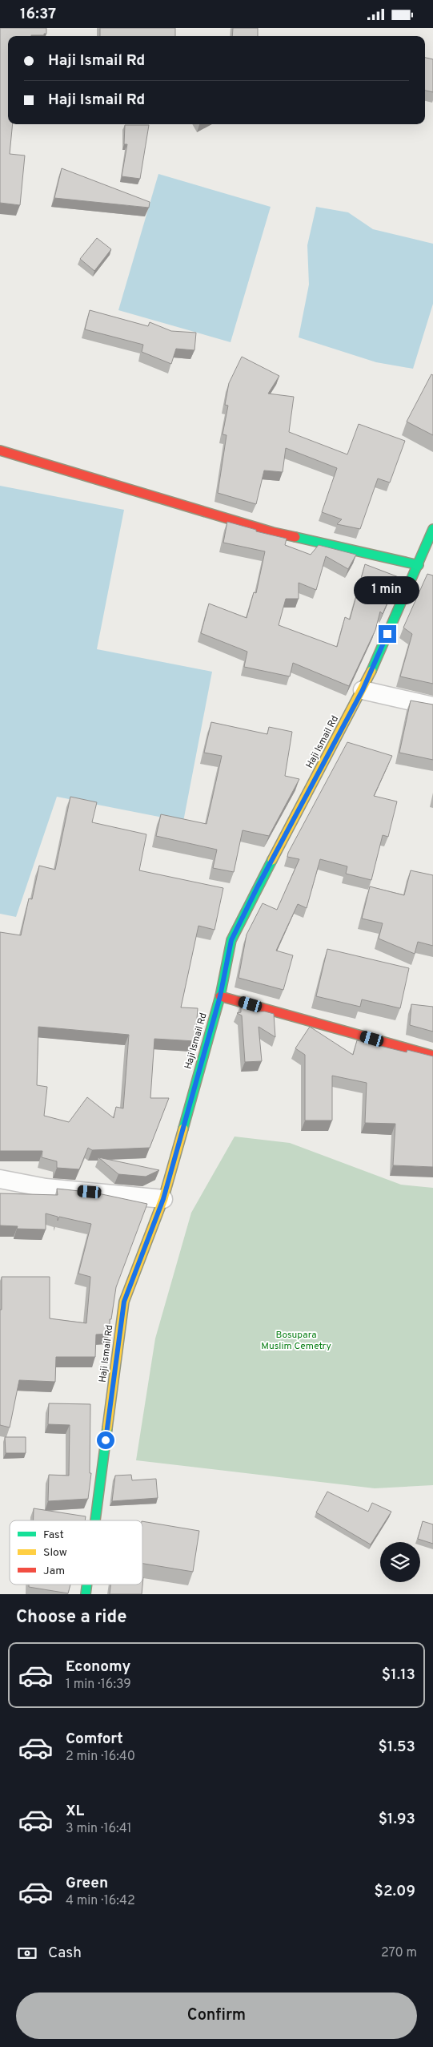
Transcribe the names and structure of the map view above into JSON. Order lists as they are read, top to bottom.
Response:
{
  "streets": {
    "street": ["Haji Ismail Rd"]
  },
  "parks": ["Bosupara Muslim Cemetry"],
  "legend": ["Fast", "Slow", "Jam"],
  "page": {
    "status": "16:37",
    "banner": ["Haji Ismail Rd", "Haji Ismail Rd"],
    "bubble": "1 min",
    "heading": "Choose a ride",
    "list": [
      {
        "name": "Economy",
        "note": "1 min · 16:39",
        "value": "$1.13"
      },
      {
        "name": "Comfort",
        "note": "2 min · 16:40",
        "value": "$1.53"
      },
      {
        "name": "XL",
        "note": "3 min · 16:41",
        "value": "$1.93"
      },
      {
        "name": "Green",
        "note": "4 min · 16:42",
        "value": "$2.09"
      }
    ],
    "pay": ["Cash", "270 m"],
    "buttons": "Confirm"
  }
}
